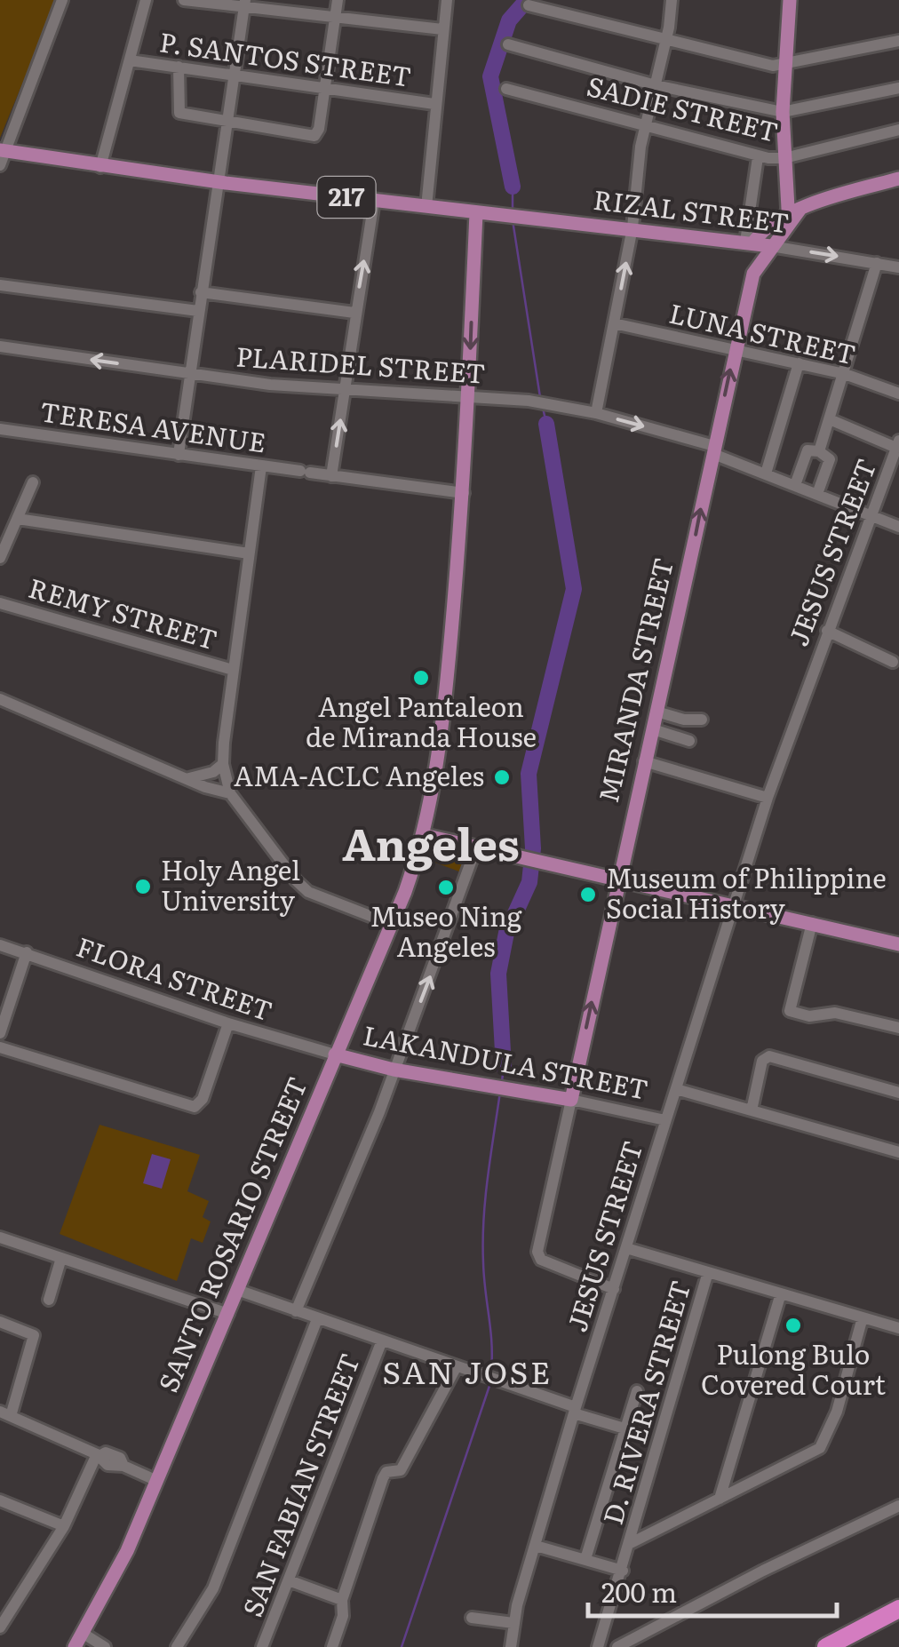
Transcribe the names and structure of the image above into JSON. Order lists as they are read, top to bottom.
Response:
{
  "streets": {
    "main road": [
      "217",
      "RIZAL STREET",
      "MIRANDA STREET",
      "LAKANDULA STREET",
      "SANTO ROSARIO STREET"
    ],
    "street": [
      "P. SANTOS STREET",
      "SADIE STREET",
      "LUNA STREET",
      "PLARIDEL STREET",
      "TERESA AVENUE",
      "JESUS STREET",
      "REMY STREET",
      "FLORA STREET",
      "D. RIVERA STREET",
      "SAN FABIAN STREET"
    ]
  },
  "crossings": [
    ["217", "RIZAL STREET"],
    ["RIZAL STREET", "MIRANDA STREET"],
    ["LUNA STREET", "MIRANDA STREET"],
    ["PLARIDEL STREET", "JESUS STREET"],
    ["PLARIDEL STREET", "MIRANDA STREET"],
    ["TERESA AVENUE", "SANTO ROSARIO STREET"],
    ["JESUS STREET", "LAKANDULA STREET"],
    ["MIRANDA STREET", "LAKANDULA STREET"],
    ["FLORA STREET", "LAKANDULA STREET"],
    ["FLORA STREET", "SANTO ROSARIO STREET"],
    ["LAKANDULA STREET", "SANTO ROSARIO STREET"]
  ],
  "one_way": ["MIRANDA STREET"],
  "districts": ["Angeles", "SAN JOSE"],
  "places": [
    "Angel Pantaleon de Miranda House",
    "AMA-ACLC Angeles",
    "Holy Angel University",
    "Museo Ning Angeles",
    "Museum of Philippine Social History",
    "Pulong Bulo Covered Court"
  ],
  "scale_bar": "200 m"
}
